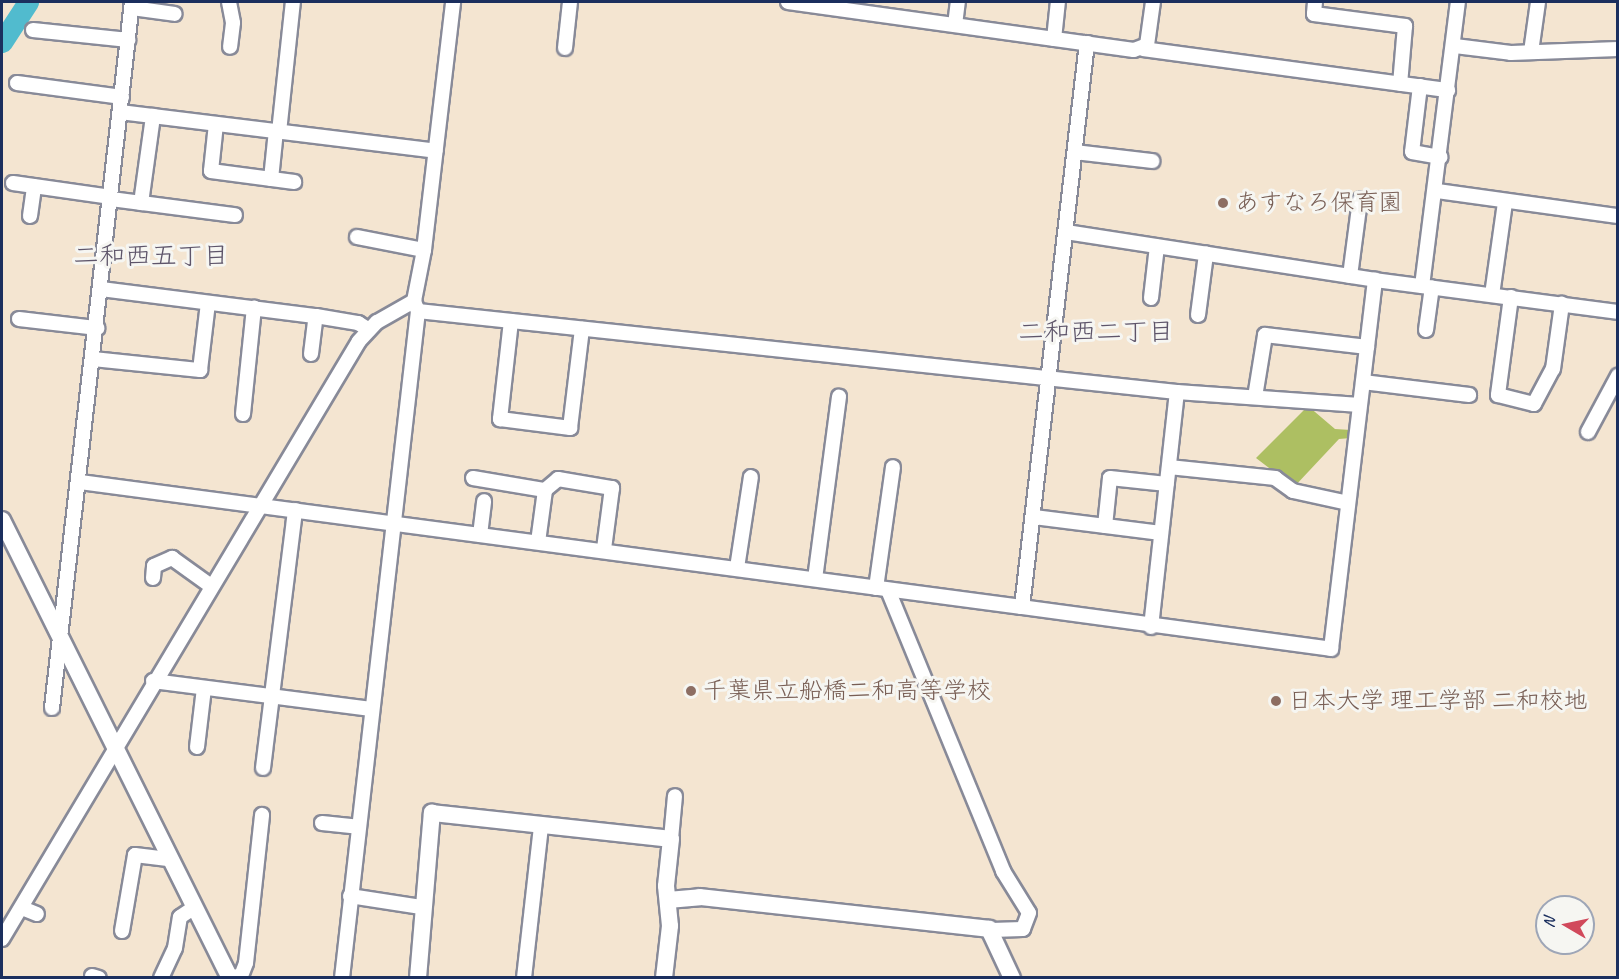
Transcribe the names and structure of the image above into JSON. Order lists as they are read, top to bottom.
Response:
{
  "districts": ["二和西五丁目", "二和西二丁目"],
  "places": ["あすなろ保育園", "千葉県立船橋二和高等学校", "日本大学 理工学部 二和校地"],
  "north": "left"
}
